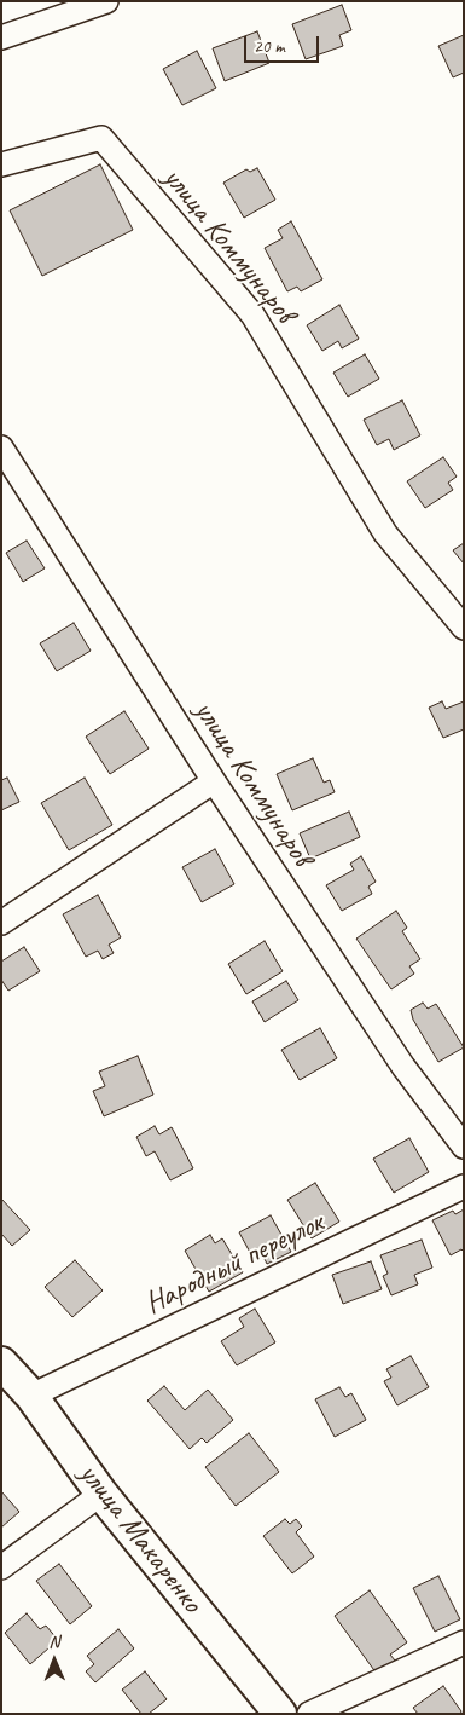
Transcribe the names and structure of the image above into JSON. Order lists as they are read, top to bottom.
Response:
{
  "streets": {
    "main road": ["улица Макаренко"],
    "street": ["улица Коммунаров", "Народный переулок"]
  },
  "crossings": [
    ["Народный переулок", "улица Макаренко"]
  ],
  "scale_bar": "20 m",
  "north": "top"
}
